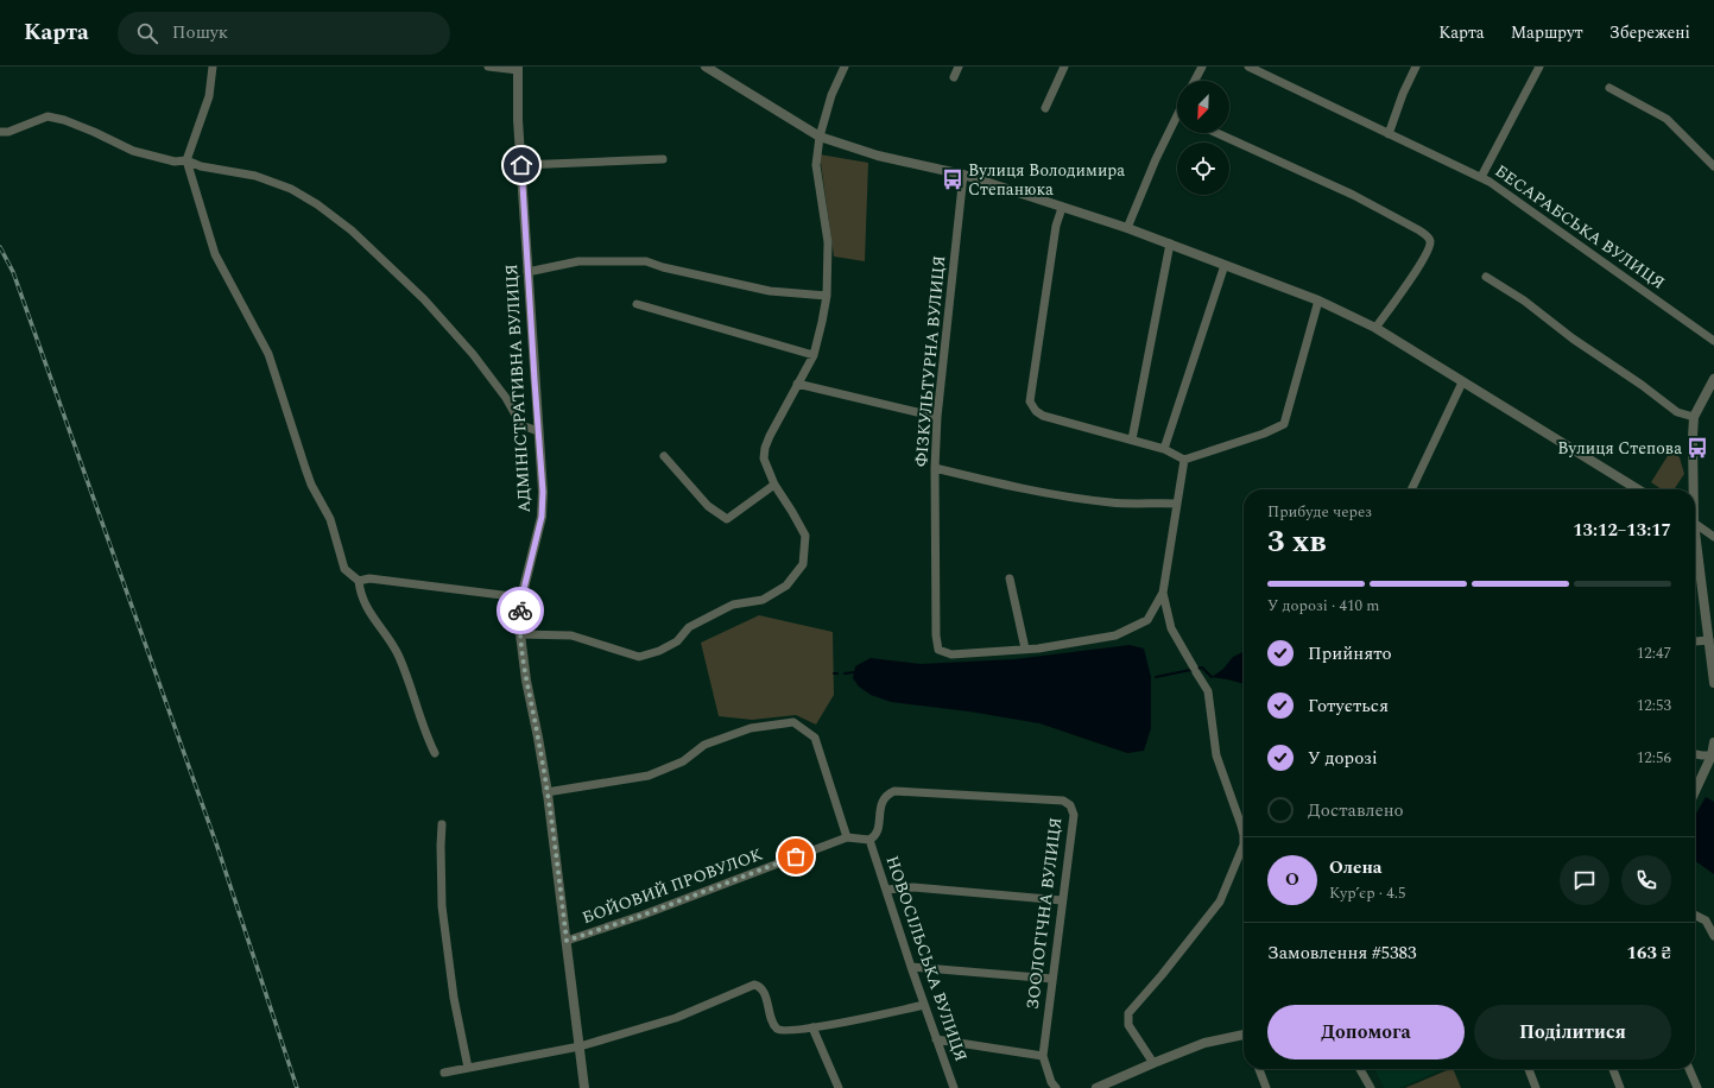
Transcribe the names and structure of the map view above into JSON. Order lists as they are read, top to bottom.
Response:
{
  "streets": {
    "street": [
      "БЕСАРАБСЬКА ВУЛИЦЯ",
      "ФІЗКУЛЬТУРНА ВУЛИЦЯ",
      "АДМІНІСТРАТИВНА ВУЛИЦЯ",
      "БОЙОВИЙ ПРОВУЛОК",
      "ЗООЛОГІЧНА ВУЛИЦЯ",
      "НОВОСІЛЬСЬКА ВУЛИЦЯ"
    ]
  },
  "crossings": [
    ["АДМІНІСТРАТИВНА ВУЛИЦЯ", "БОЙОВИЙ ПРОВУЛОК"],
    ["БОЙОВИЙ ПРОВУЛОК", "ЗООЛОГІЧНА ВУЛИЦЯ"],
    ["БОЙОВИЙ ПРОВУЛОК", "НОВОСІЛЬСЬКА ВУЛИЦЯ"],
    ["ЗООЛОГІЧНА ВУЛИЦЯ", "НОВОСІЛЬСЬКА ВУЛИЦЯ"]
  ],
  "places": {
    "bus stop": ["Вулиця Володимира Степанюка", "Вулиця Степова"]
  },
  "north": "bottom left",
  "page": {
    "header": "Карта",
    "search": "Пошук",
    "nav": ["Карта", "Маршрут", "Збережені"],
    "heading": ["3 хв", "Прибуде через", "13:12–13:17"],
    "panel": [
      "Олена",
      "Кур’єр · 4.5",
      "Замовлення #5383",
      "163 ₴"
    ],
    "bar": "У дорозі · 410 m",
    "list": [
      ["Прийнято", "12:47"],
      ["Готується", "12:53"],
      ["У дорозі", "12:56"],
      "Доставлено"
    ],
    "round": "О",
    "buttons": ["Допомога", "Поділитися"]
  }
}
